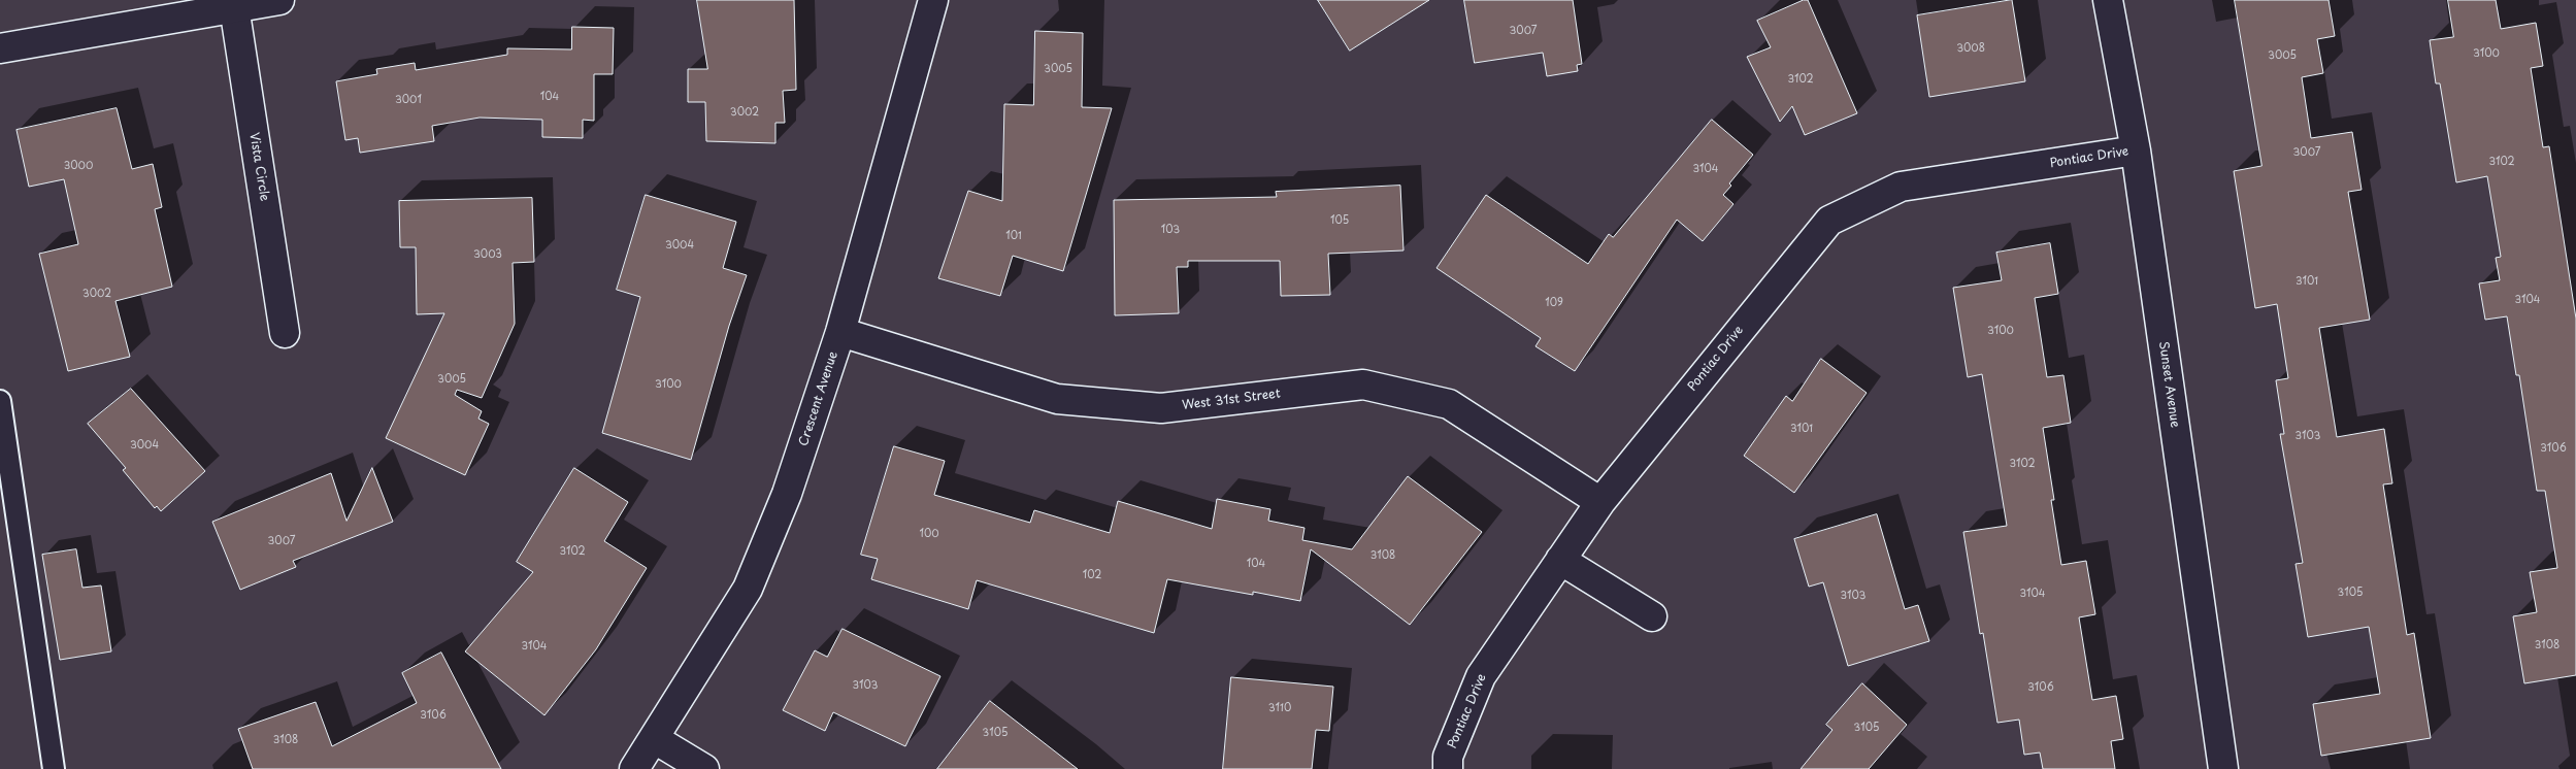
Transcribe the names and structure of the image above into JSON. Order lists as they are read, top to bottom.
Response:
{
  "streets": {
    "street": [
      "Pontiac Drive",
      "Vista Circle",
      "Sunset Avenue",
      "Crescent Avenue",
      "West 31st Street"
    ]
  },
  "crossings": [
    ["Pontiac Drive", "Sunset Avenue"],
    ["Pontiac Drive", "West 31st Street"],
    ["Crescent Avenue", "West 31st Street"]
  ],
  "house_numbers": [
    "3007",
    "3008",
    "3100",
    "3005",
    "3005",
    "3102",
    "104",
    "3001",
    "3002",
    "3007",
    "3102",
    "3000",
    "3104",
    "105",
    "103",
    "101",
    "3004",
    "3003",
    "3101",
    "3002",
    "3104",
    "109",
    "3100",
    "3005",
    "3100",
    "3101",
    "3103",
    "3004",
    "3106",
    "3102",
    "100",
    "3007",
    "3102",
    "3108",
    "104",
    "102",
    "3105",
    "3104",
    "3103",
    "3108",
    "3104",
    "3103",
    "3106",
    "3110",
    "3106",
    "3105",
    "3105",
    "3108"
  ]
}
